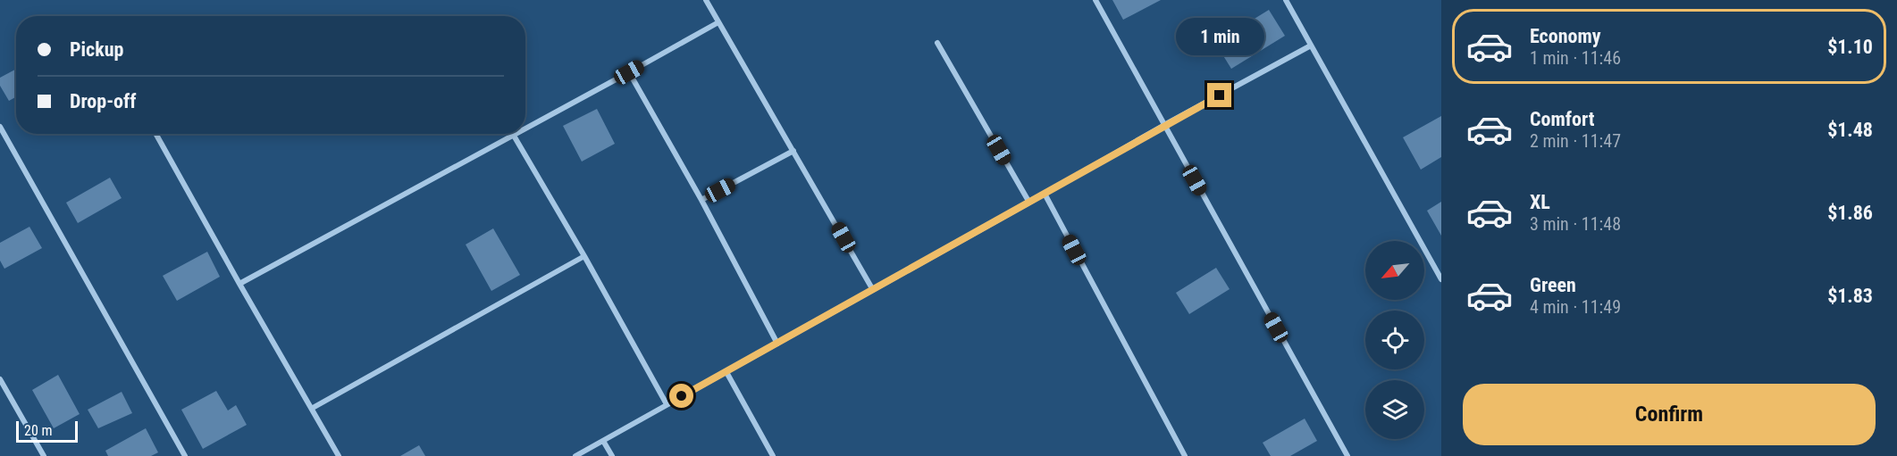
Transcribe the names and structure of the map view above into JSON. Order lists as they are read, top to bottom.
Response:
{
  "scale_bar": "20 m",
  "north": "bottom left",
  "page": {
    "list": [
      {
        "name": "Economy",
        "note": "1 min · 11:46",
        "value": "$1.10"
      },
      {
        "name": "Comfort",
        "note": "2 min · 11:47",
        "value": "$1.48"
      },
      {
        "name": "XL",
        "note": "3 min · 11:48",
        "value": "$1.86"
      },
      {
        "name": "Green",
        "note": "4 min · 11:49",
        "value": "$1.83"
      }
    ],
    "banner": ["Pickup", "Drop-off"],
    "bubble": "1 min",
    "buttons": "Confirm",
    "scale": "20 m"
  }
}
